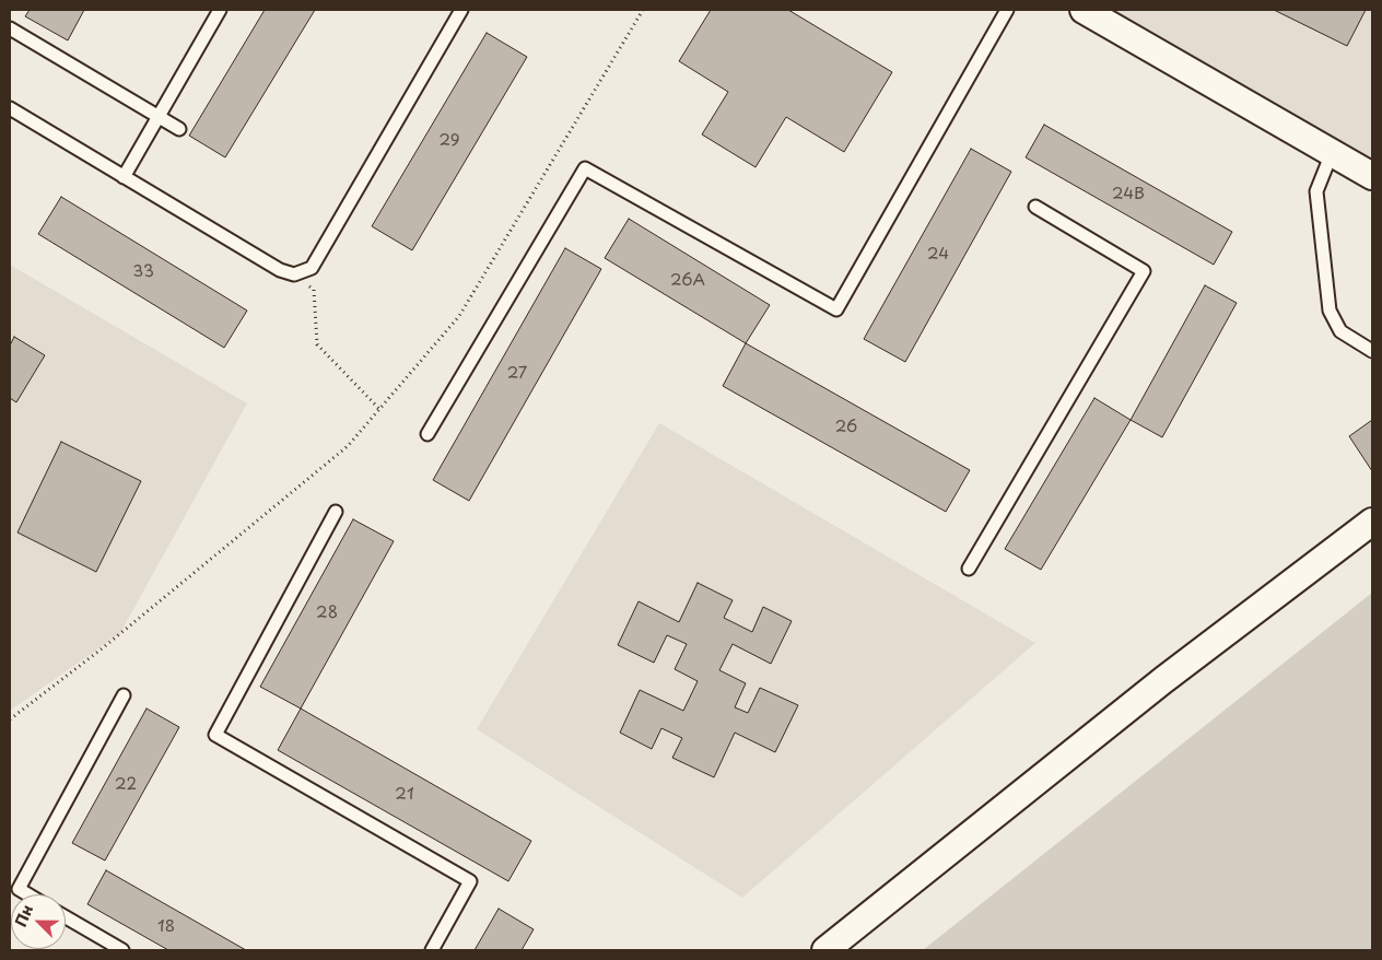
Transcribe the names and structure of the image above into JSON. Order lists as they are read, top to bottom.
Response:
{
  "house_numbers": [
    "29",
    "24В",
    "24",
    "33",
    "26А",
    "27",
    "26",
    "28",
    "22",
    "21",
    "18"
  ],
  "north": "top left"
}
